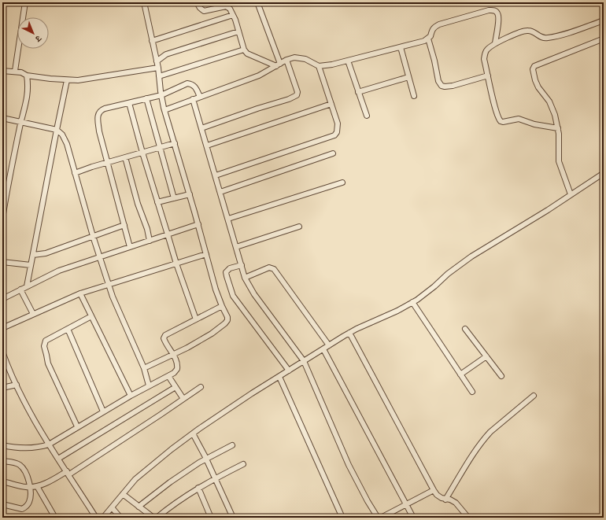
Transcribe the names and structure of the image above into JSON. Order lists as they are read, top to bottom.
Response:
{
  "north": "bottom right"
}
